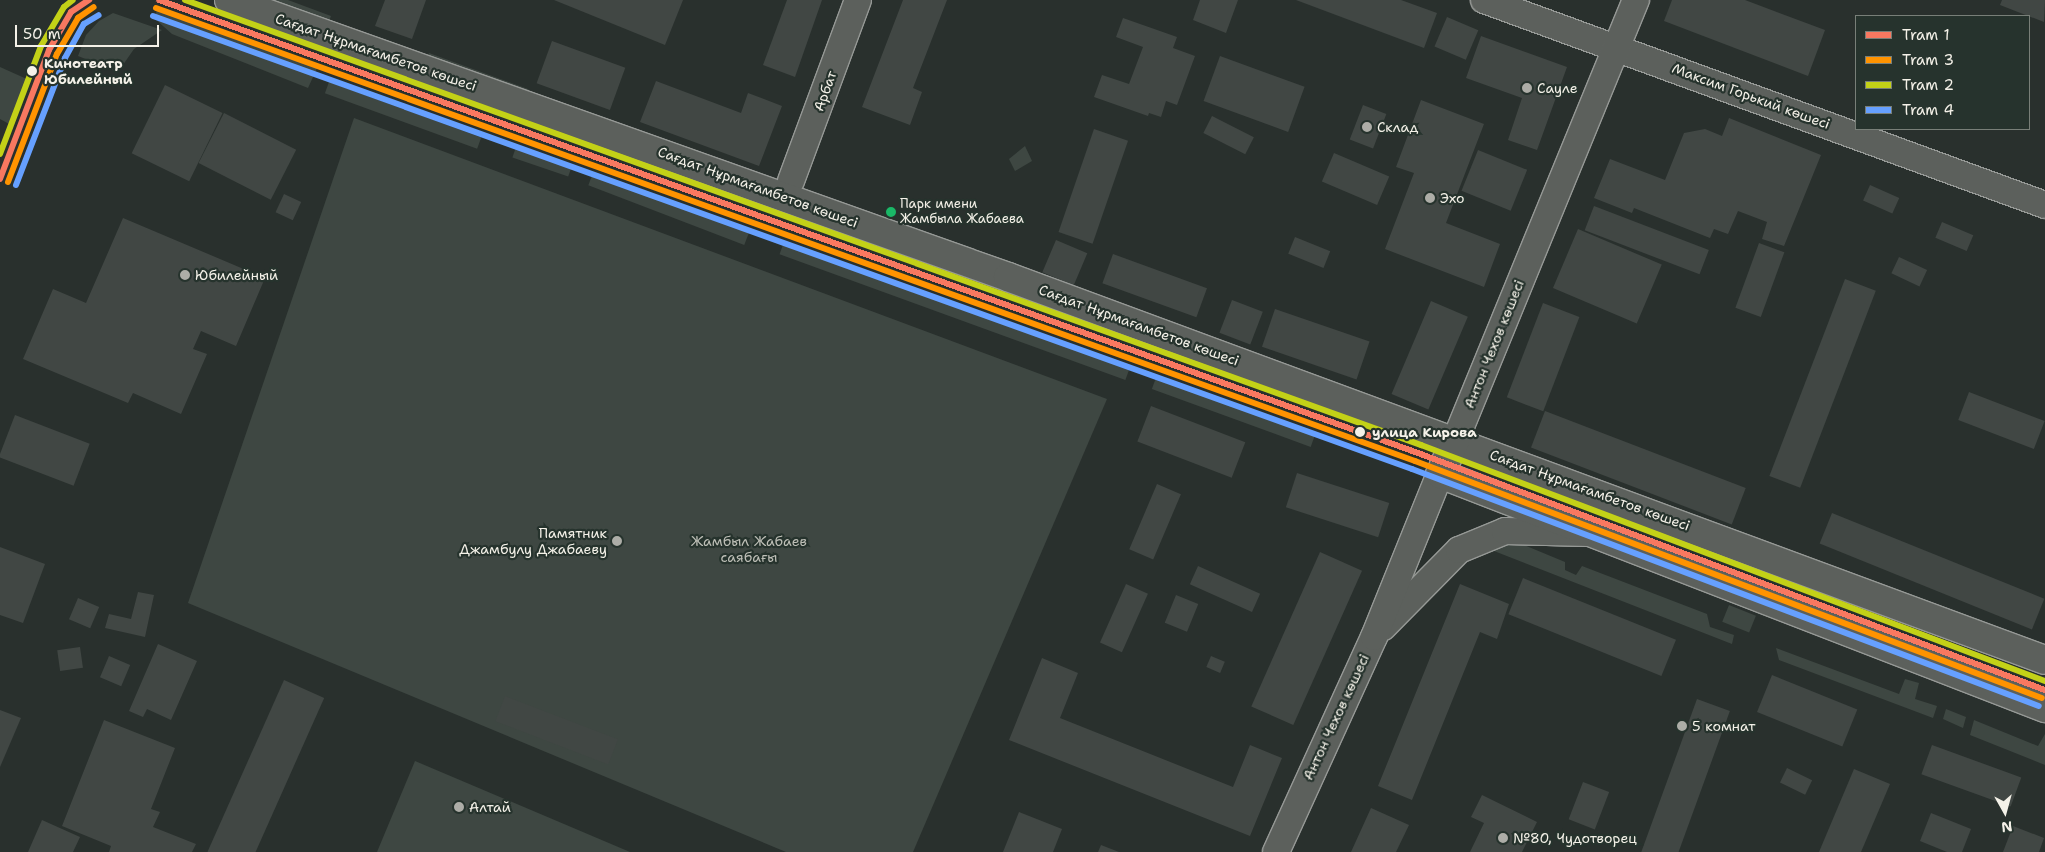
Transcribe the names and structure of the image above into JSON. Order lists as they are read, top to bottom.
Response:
{
  "streets": {
    "main road": ["Сағдат Нұрмағамбетов көшесі", "Антон Чехов көшесі"],
    "street": ["Арбат", "Максим Горький көшесі"]
  },
  "crossings": [
    ["Сағдат Нұрмағамбетов көшесі", "Антон Чехов көшесі"],
    ["Максим Горький көшесі", "Антон Чехов көшесі"]
  ],
  "parks": ["Жамбыл Жабаев саябағы"],
  "places": [
    "Кинотеатр Юбилейный",
    "Сауле",
    "Склад",
    "Эхо",
    "Парк имени Жамбыла Жабаева",
    "Юбилейный",
    "улица Кирова",
    "Памятник Джамбулу Джабаеву",
    "5 комнат",
    "Алтай",
    "№80, Чудотворец"
  ],
  "lines": [
    "tram line 1",
    "tram line 2",
    "tram line 3",
    "tram line 4"
  ],
  "legend": [
    "Tram 1",
    "Tram 3",
    "Tram 2",
    "Tram 4"
  ],
  "scale_bar": "50 m",
  "north": "bottom"
}
